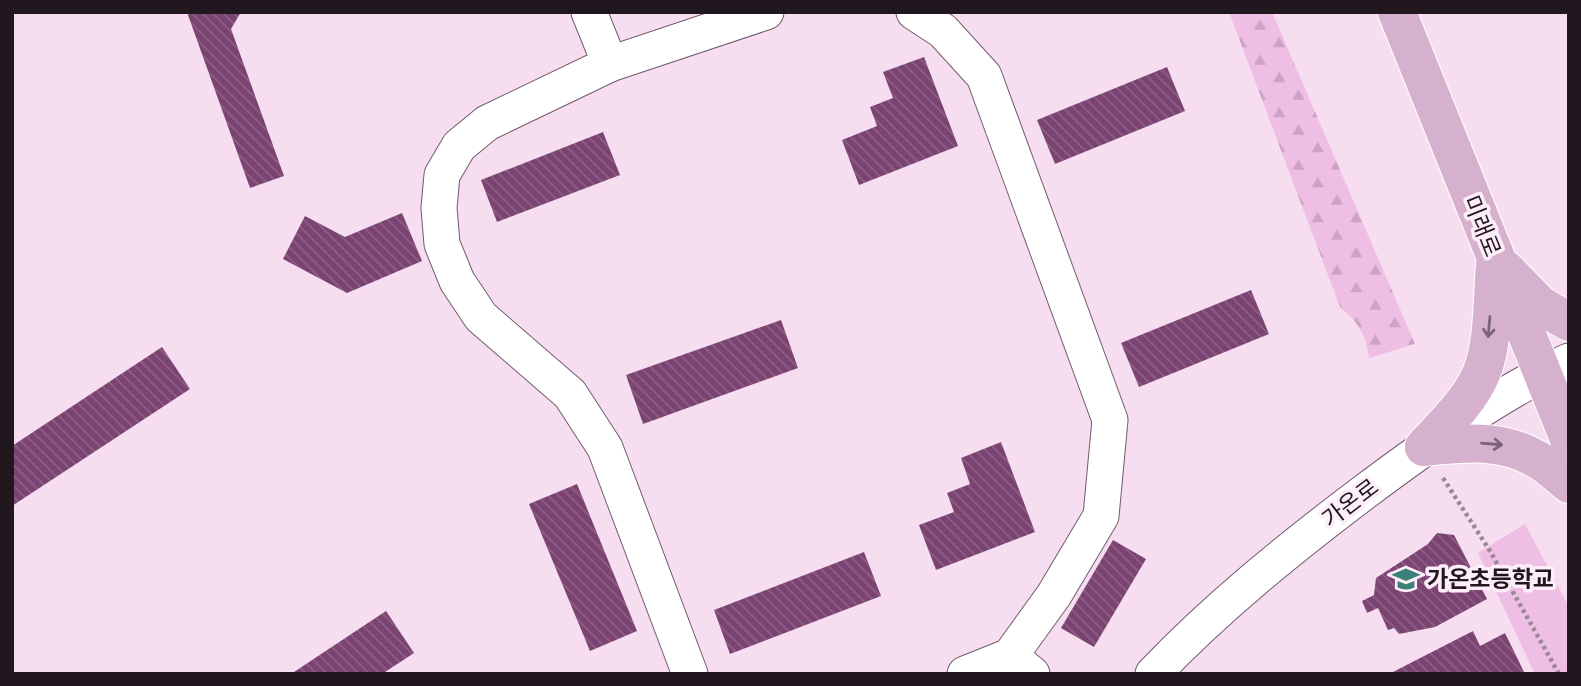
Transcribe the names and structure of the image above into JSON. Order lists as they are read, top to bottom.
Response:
{
  "streets": {
    "main road": ["미래로"],
    "street": ["가온로"]
  },
  "crossings": [
    ["미래로", "가온로"]
  ],
  "places": {
    "school or university": ["가온초등학교"]
  }
}
